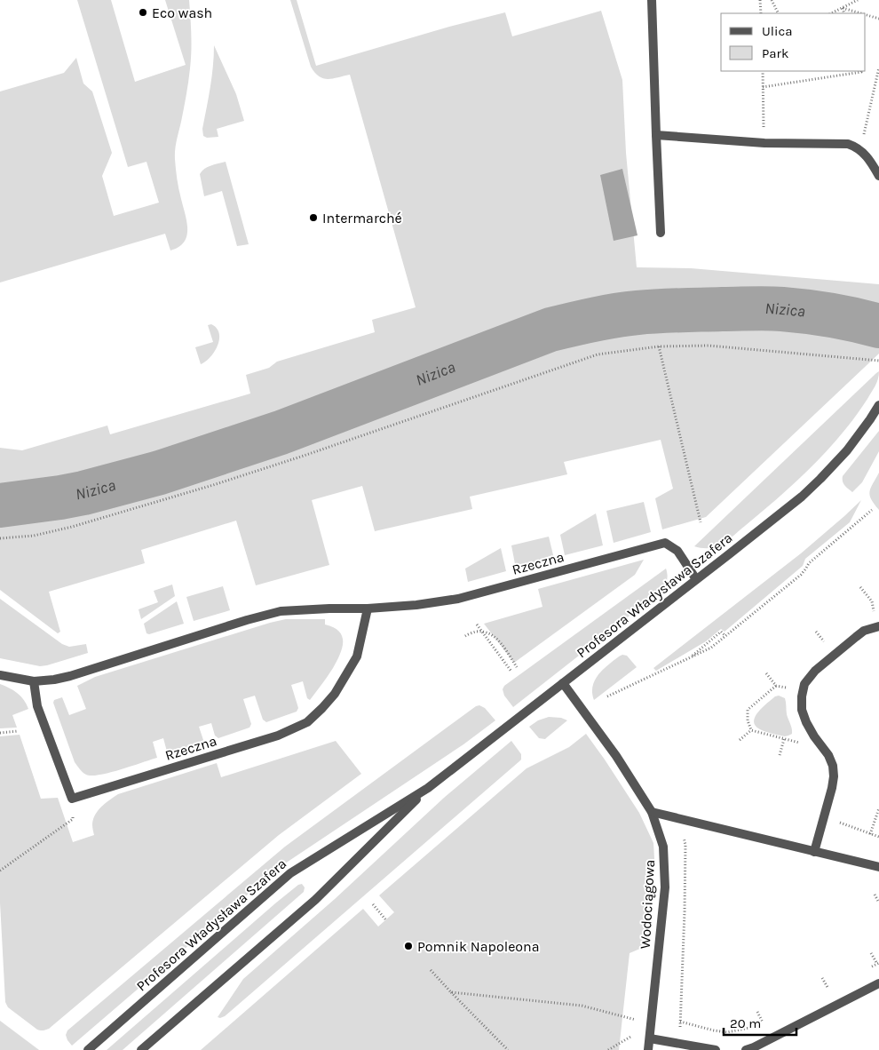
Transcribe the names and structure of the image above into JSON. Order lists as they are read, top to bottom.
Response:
{
  "streets": {
    "street": ["Rzeczna", "Profesora Władysława Szafera", "Wodociągowa"]
  },
  "crossings": [
    ["Rzeczna", "Profesora Władysława Szafera"],
    ["Profesora Władysława Szafera", "Wodociągowa"]
  ],
  "water": ["Nizica"],
  "places": ["Eco wash", "Intermarché", "Pomnik Napoleona"],
  "legend": ["Ulica", "Park"],
  "scale_bar": "20 m"
}
